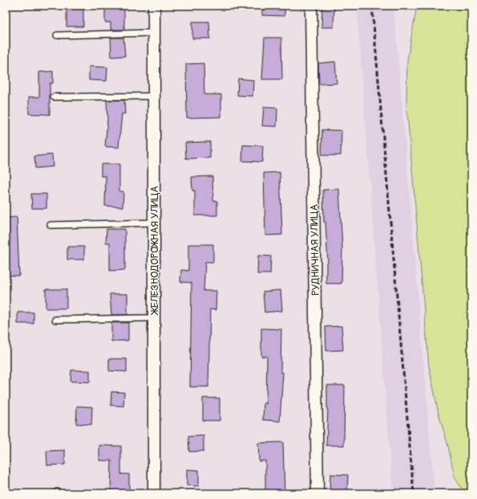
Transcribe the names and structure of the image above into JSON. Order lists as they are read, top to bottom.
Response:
{
  "streets": {
    "street": ["ЖЕЛЕЗНОДОРОЖНАЯ УЛИЦА", "РУДНИЧНАЯ УЛИЦА"]
  }
}
